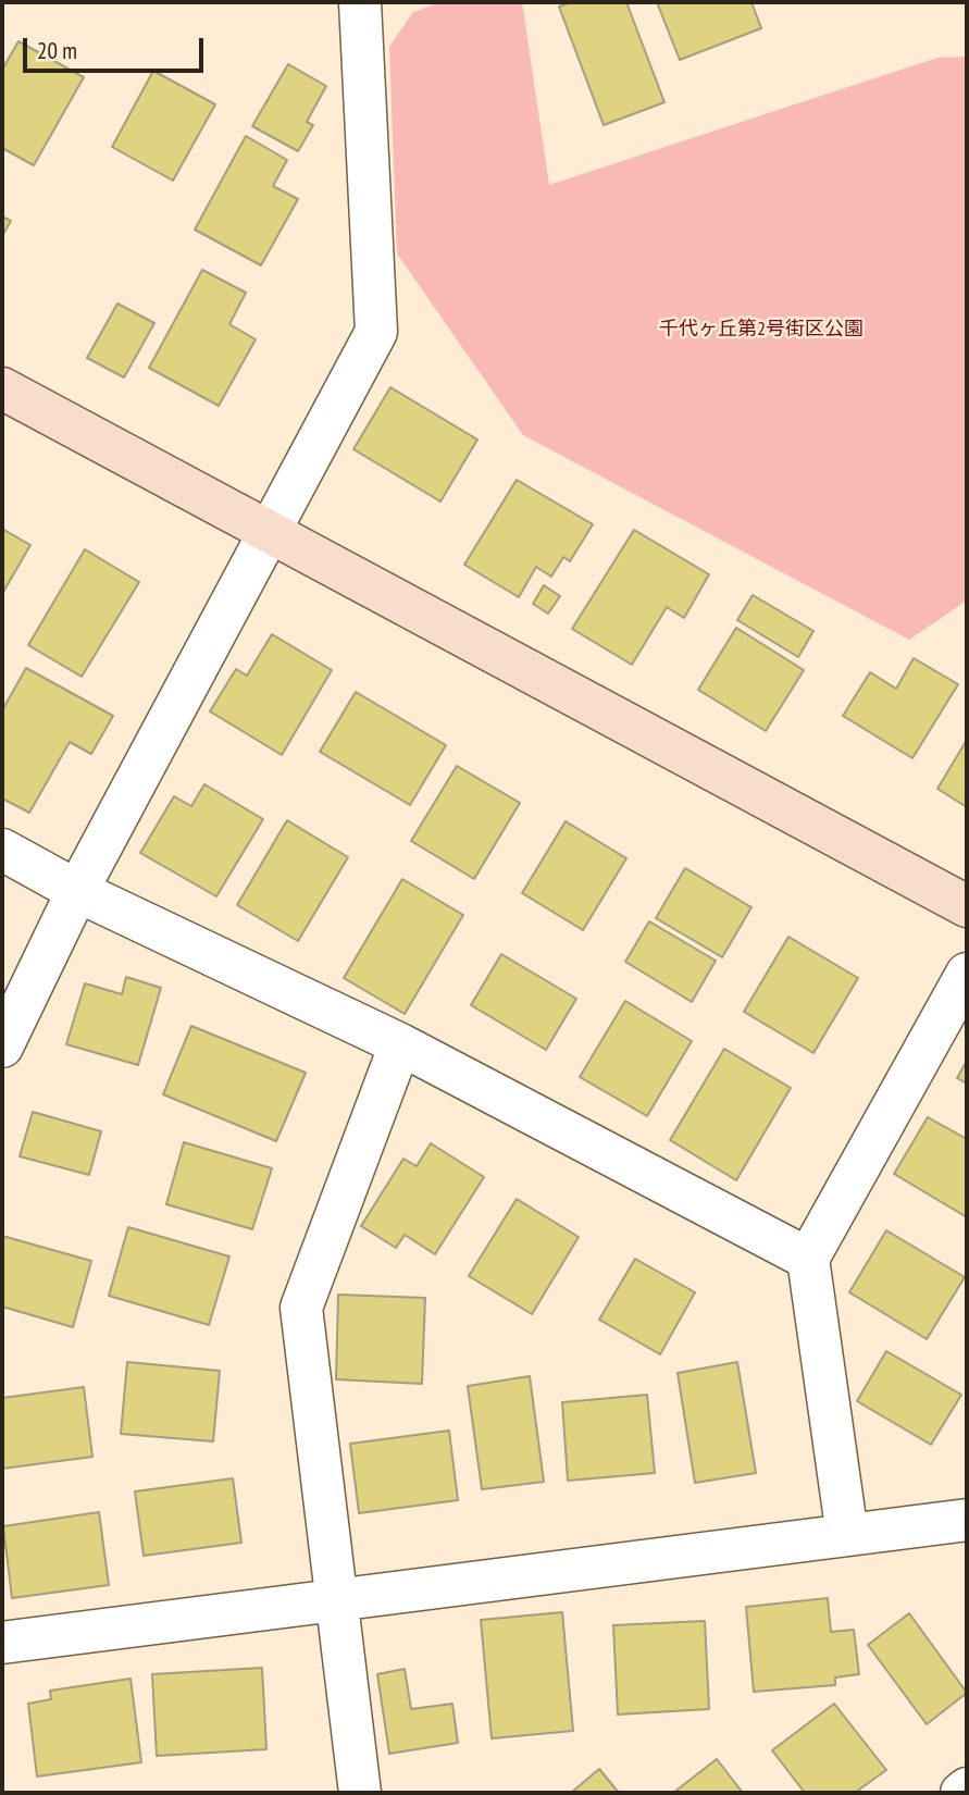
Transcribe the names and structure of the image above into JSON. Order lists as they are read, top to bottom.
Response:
{
  "parks": ["千代ヶ丘第2号街区公園"],
  "scale_bar": "20 m"
}
